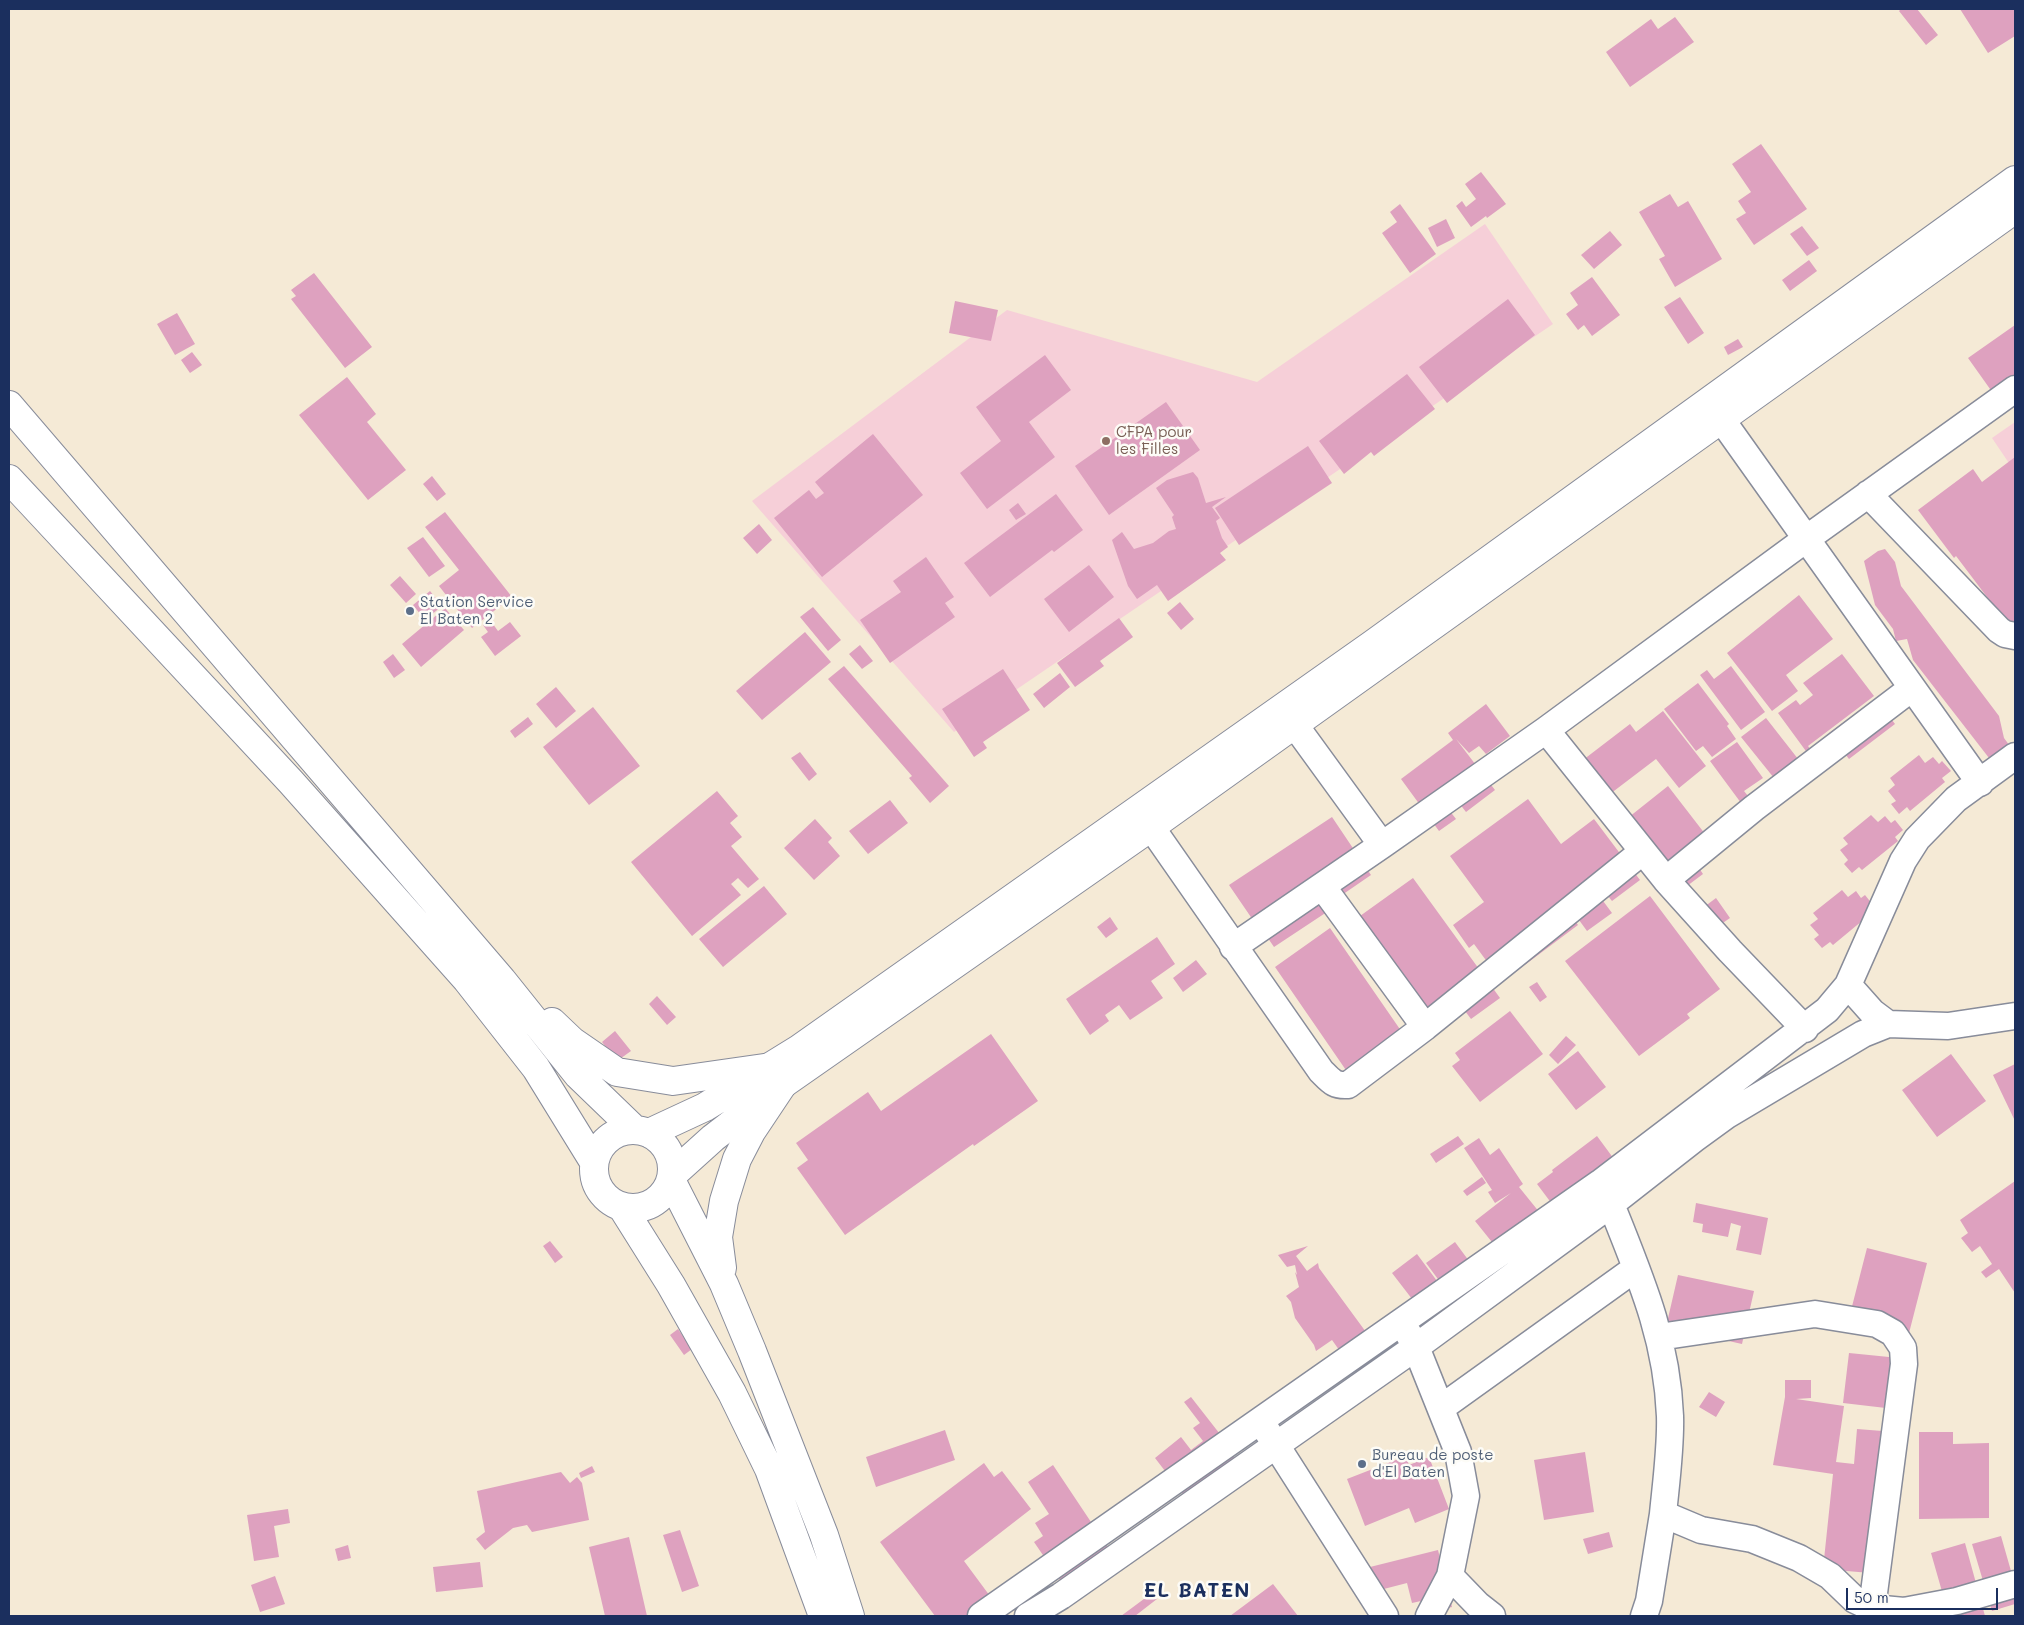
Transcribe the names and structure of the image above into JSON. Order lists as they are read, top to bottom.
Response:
{
  "districts": ["EL BATEN"],
  "places": ["CFPA pour les Filles", "Station Service El Baten 2", "Bureau de poste d'El Baten"],
  "scale_bar": "50 m"
}
